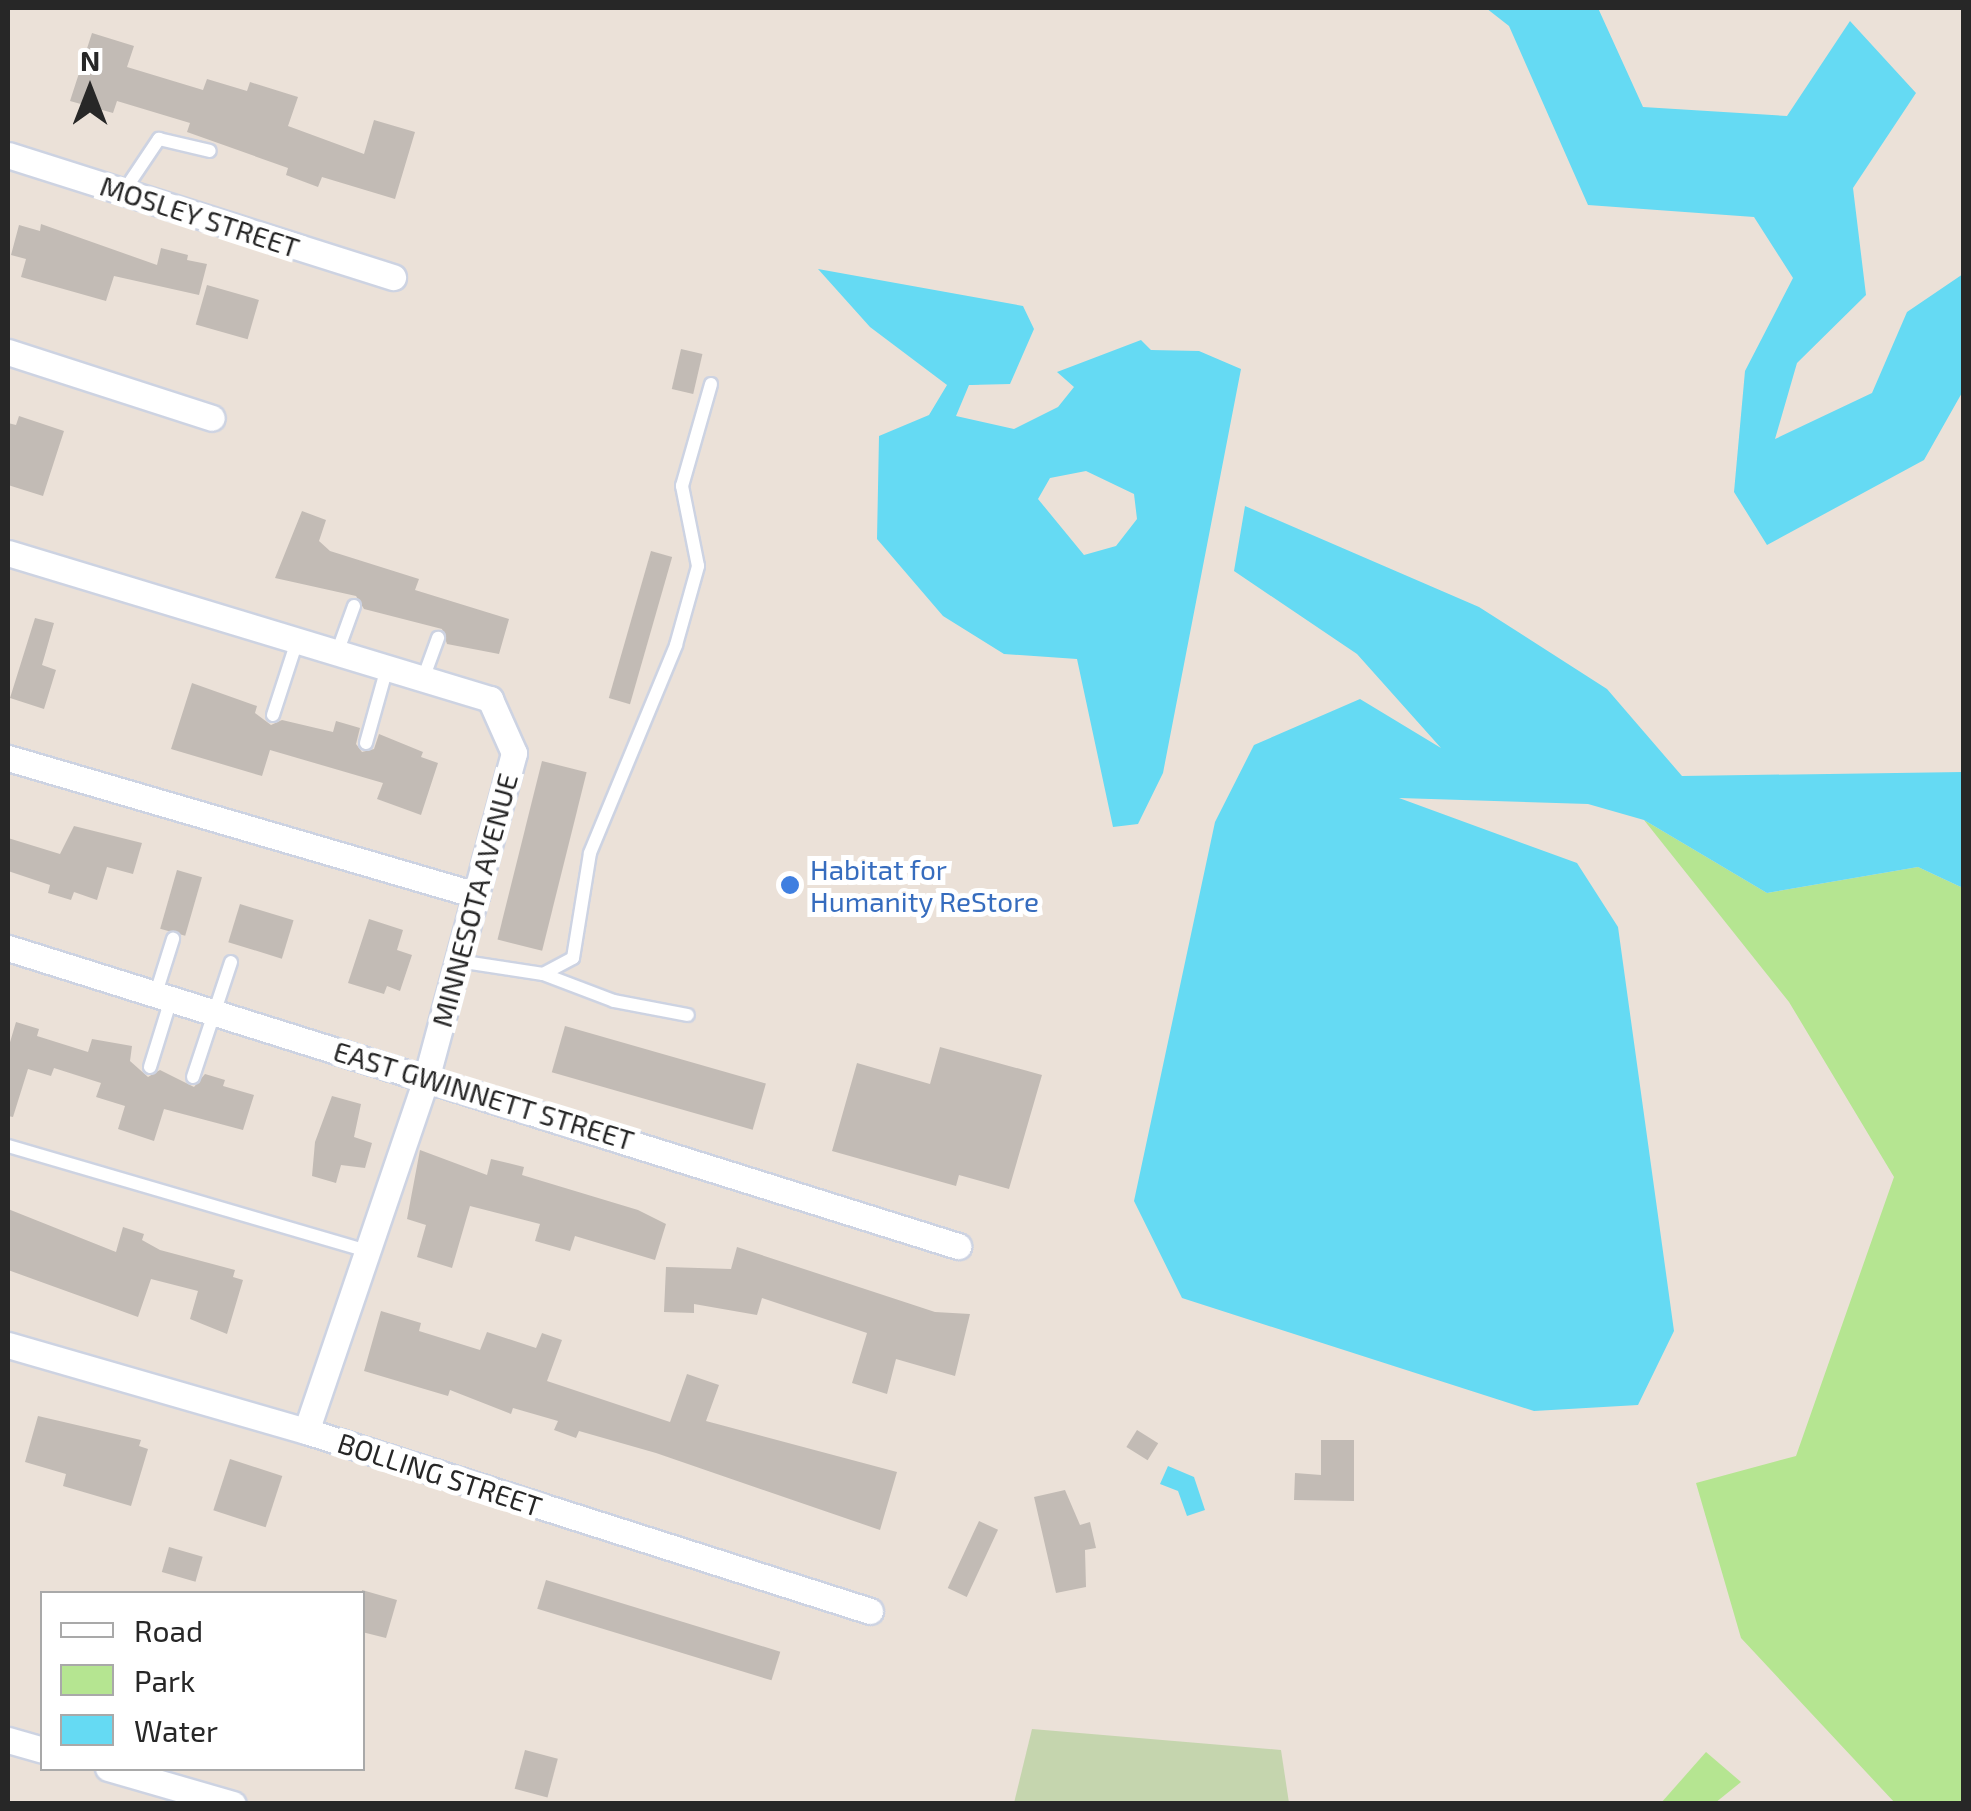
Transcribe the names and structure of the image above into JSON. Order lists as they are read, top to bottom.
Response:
{
  "streets": {
    "street": [
      "MOSLEY STREET",
      "MINNESOTA AVENUE",
      "EAST GWINNETT STREET",
      "BOLLING STREET"
    ]
  },
  "crossings": [
    ["MINNESOTA AVENUE", "EAST GWINNETT STREET"],
    ["MINNESOTA AVENUE", "BOLLING STREET"]
  ],
  "places": ["Habitat for Humanity ReStore"],
  "legend": ["Road", "Park", "Water"],
  "north": "top"
}
